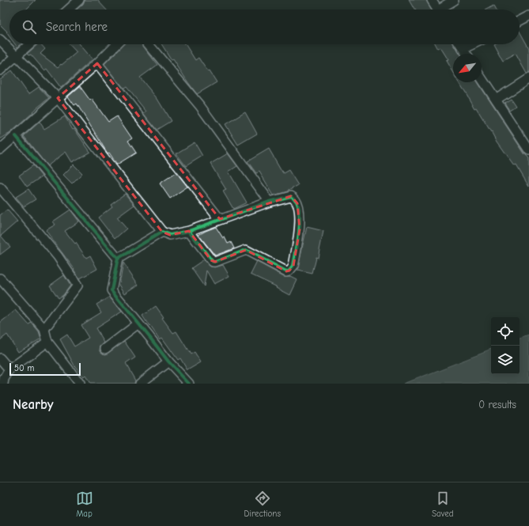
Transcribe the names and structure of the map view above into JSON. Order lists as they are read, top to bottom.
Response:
{
  "scale_bar": "50 m",
  "north": "bottom left",
  "page": {
    "search": "Search here",
    "scale": "50 m",
    "heading": ["Nearby", "0 results"],
    "nav": ["Map", "Directions", "Saved"]
  }
}
